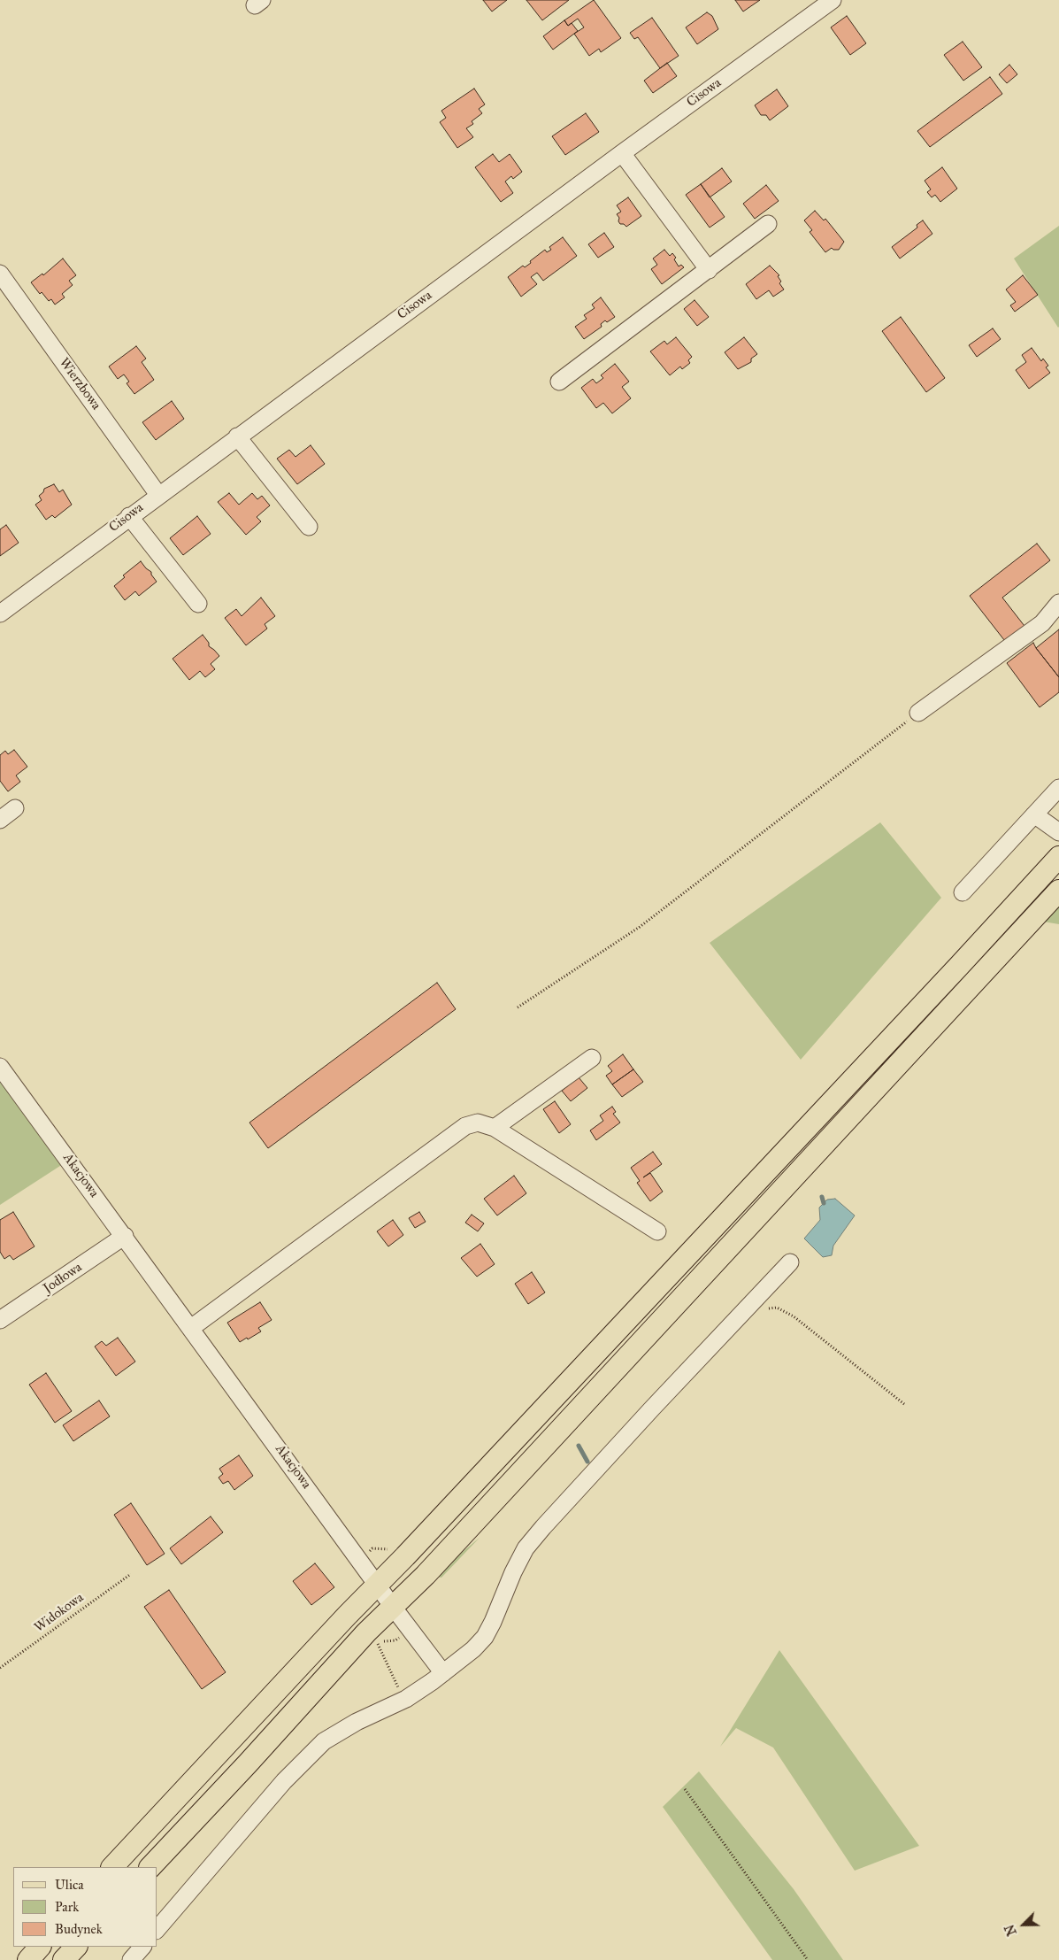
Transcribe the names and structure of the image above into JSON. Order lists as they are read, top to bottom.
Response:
{
  "streets": {
    "street": [
      "Cisowa",
      "Wierzbowa",
      "Akacjowa",
      "Jodłowa"
    ],
    "path": ["Widokowa"]
  },
  "crossings": [
    ["Cisowa", "Wierzbowa"],
    ["Akacjowa", "Jodłowa"]
  ],
  "legend": ["Ulica", "Park", "Budynek"],
  "north": "bottom left"
}
